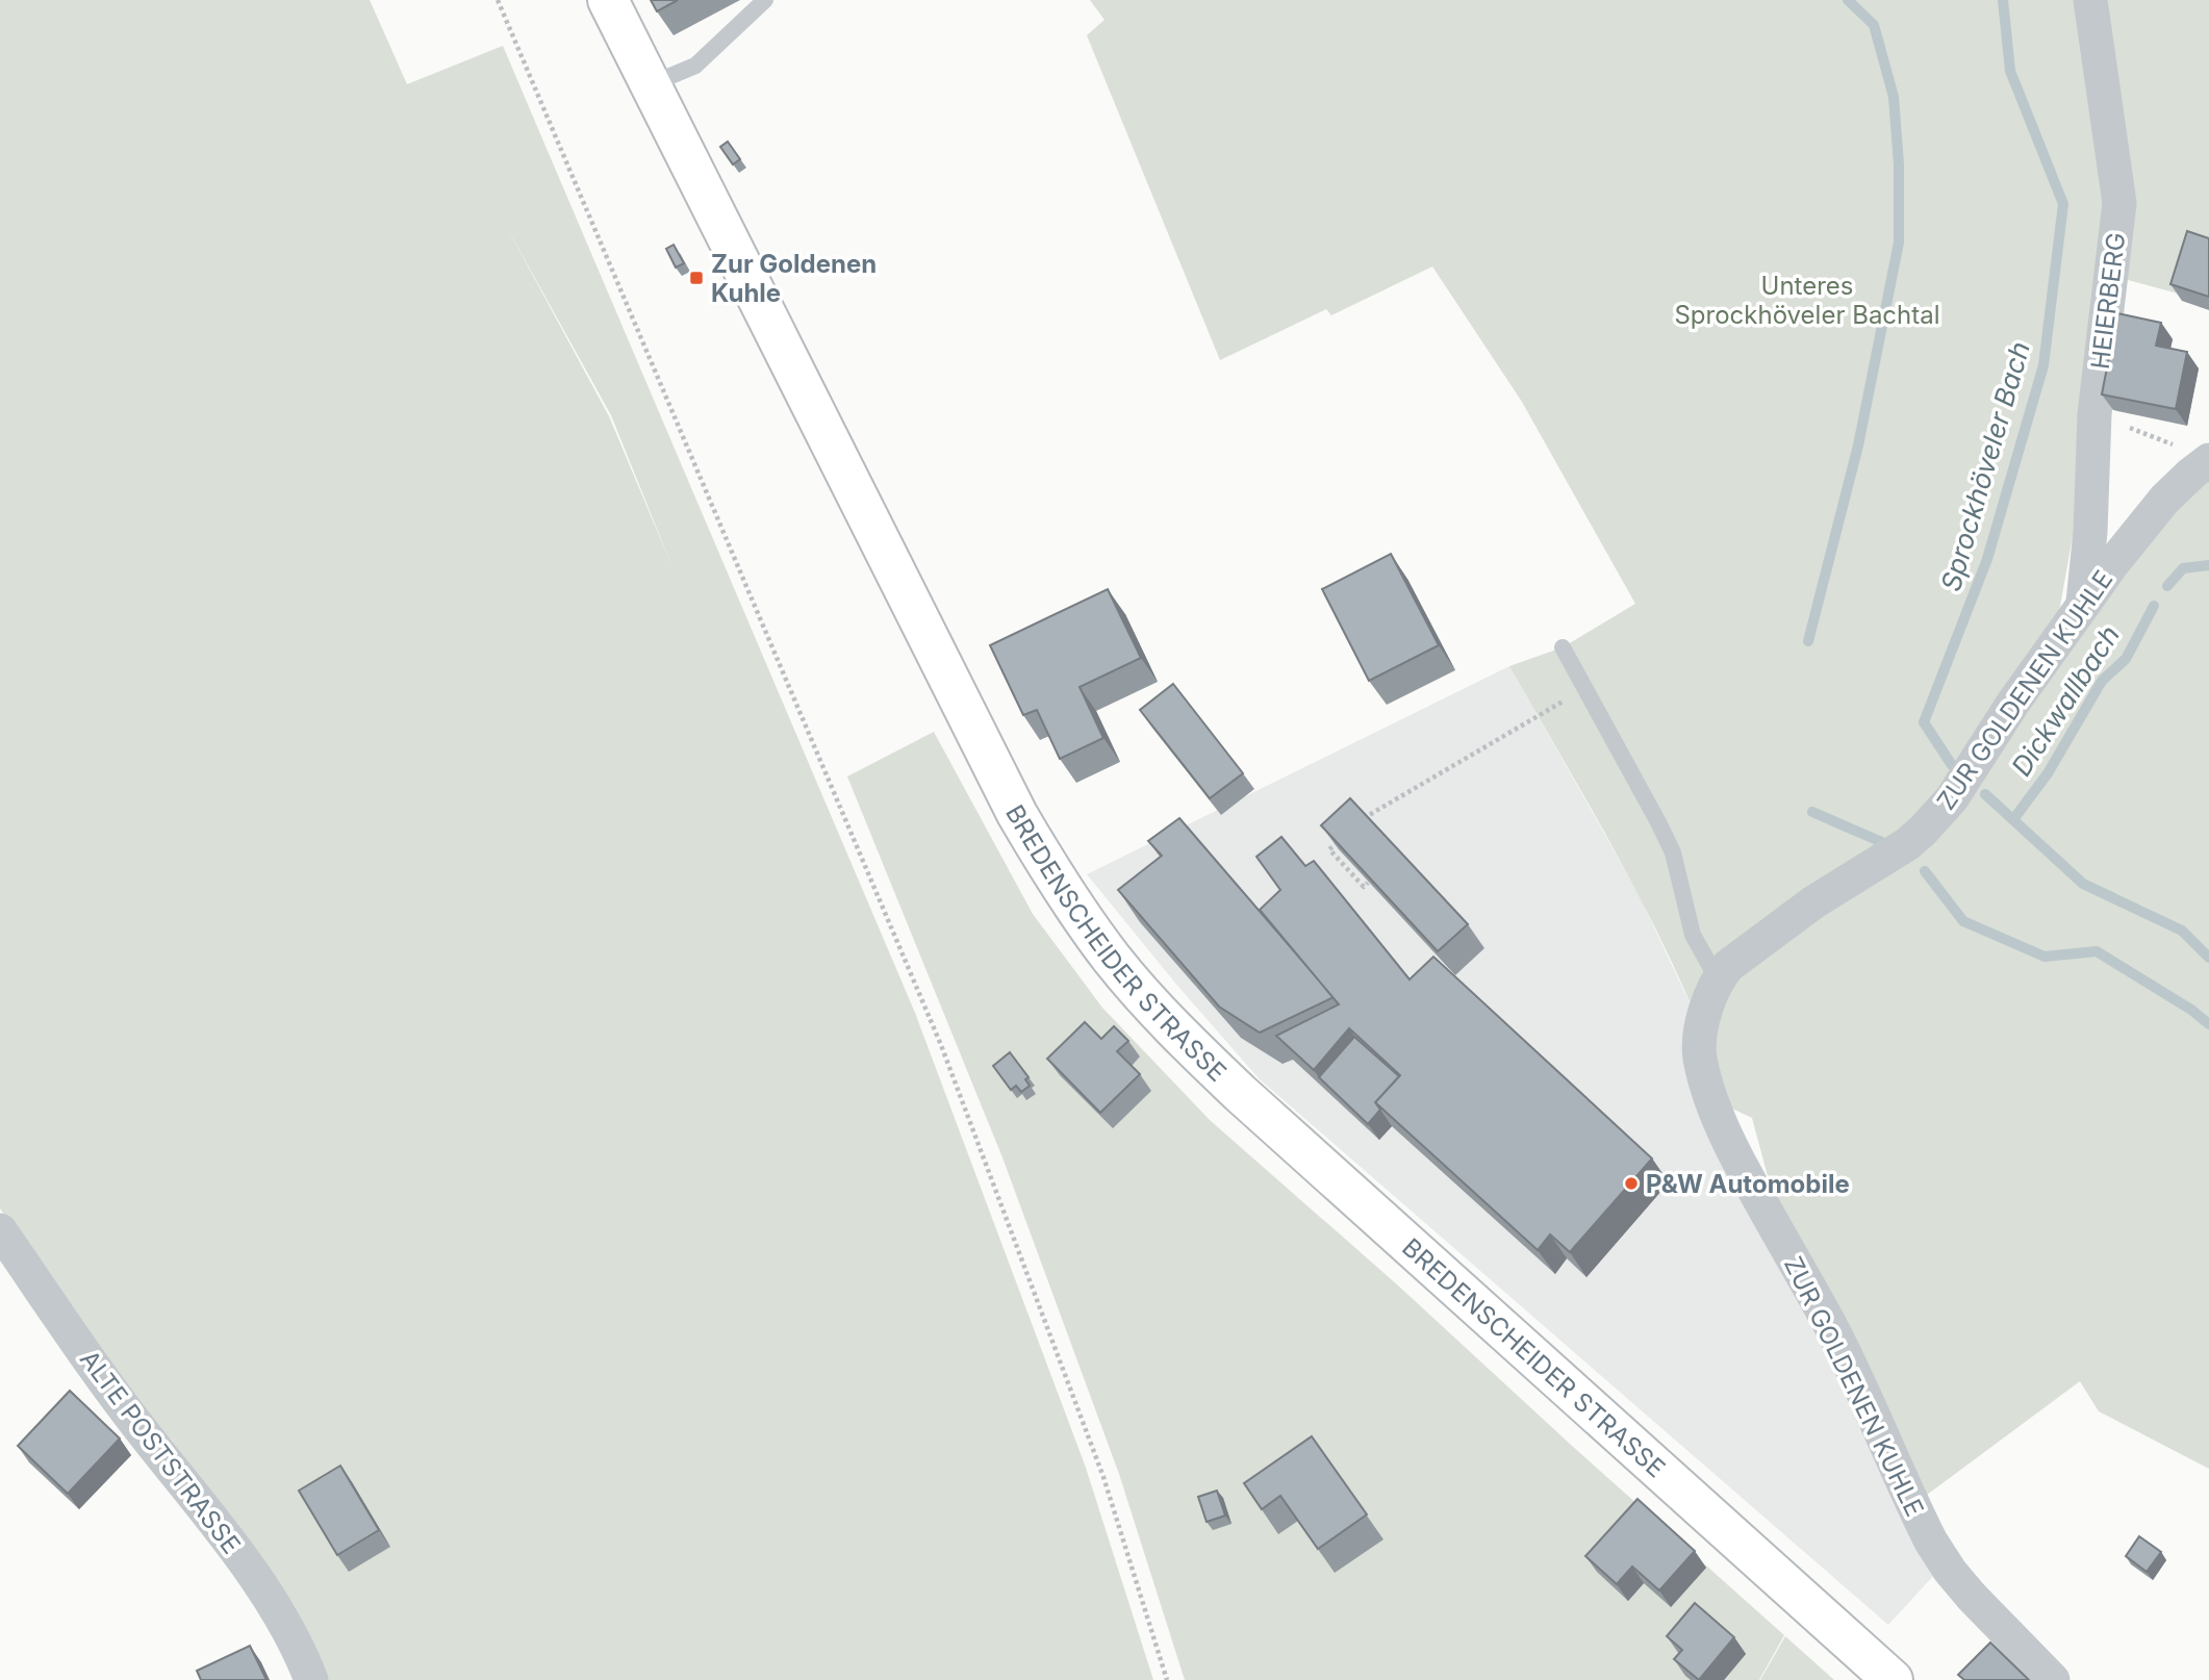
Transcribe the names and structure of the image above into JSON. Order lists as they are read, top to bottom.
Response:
{
  "streets": {
    "main road": ["BREDENSCHEIDER STRASSE"],
    "street": ["HEIERBERG", "ZUR GOLDENEN KUHLE", "ALTE POSTSTRASSE"]
  },
  "crossings": [
    ["HEIERBERG", "ZUR GOLDENEN KUHLE"]
  ],
  "water": ["Sprockhöveler Bach", "Dickwallbach"],
  "parks": ["Unteres Sprockhöveler Bachtal"],
  "places": {
    "transit": ["Zur Goldenen Kuhle"],
    "other": ["P&W Automobile"]
  }
}
